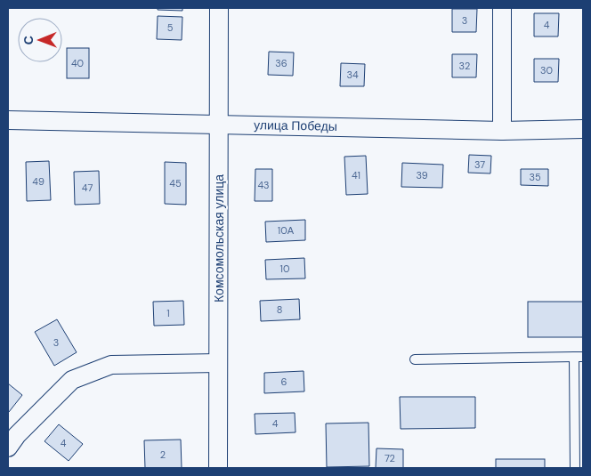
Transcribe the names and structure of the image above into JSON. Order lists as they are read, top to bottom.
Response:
{
  "streets": {
    "street": ["улица Победы", "Комсомольская улица"]
  },
  "crossings": [
    ["улица Победы", "Комсомольская улица"]
  ],
  "house_numbers": [
    "3",
    "4",
    "5",
    "40",
    "36",
    "32",
    "30",
    "34",
    "37",
    "41",
    "39",
    "35",
    "49",
    "45",
    "43",
    "47",
    "10А",
    "10",
    "8",
    "1",
    "3",
    "6",
    "4",
    "4",
    "2",
    "72"
  ],
  "north": "left"
}
